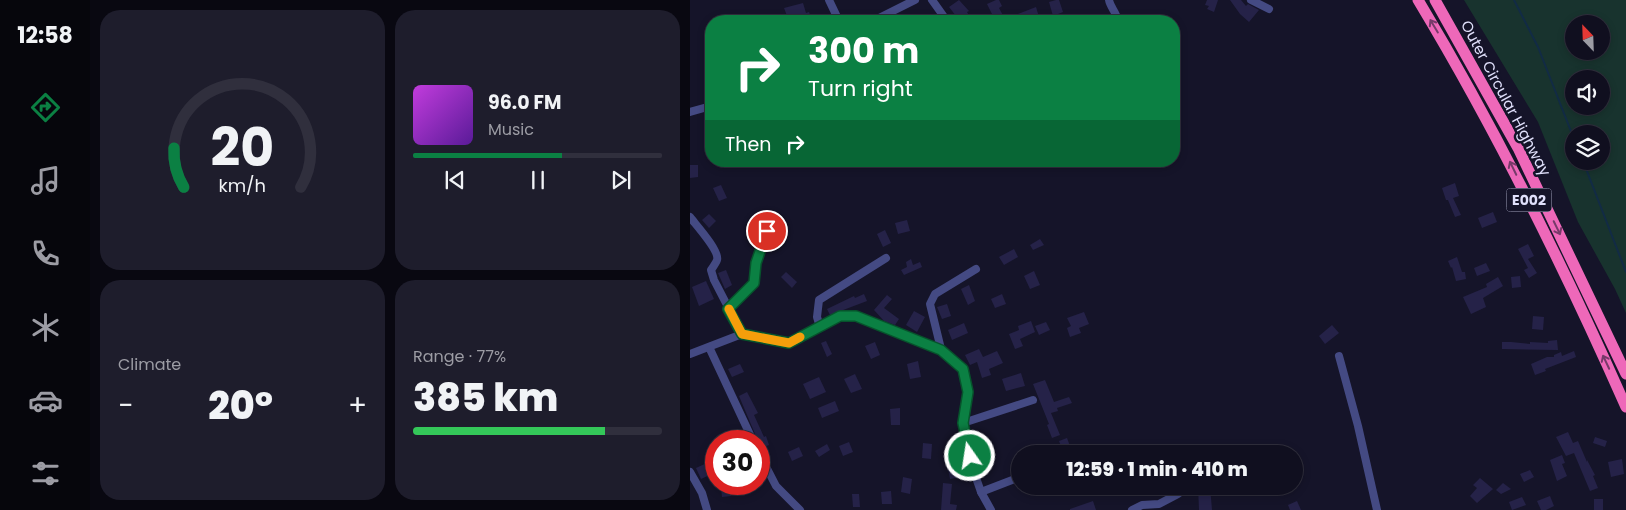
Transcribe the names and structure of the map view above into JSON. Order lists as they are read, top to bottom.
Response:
{
  "streets": {
    "highway": ["Outer Circular Highway", "E002"]
  },
  "north": "top left",
  "page": {
    "tabs": "12:58",
    "turn": ["300 m", "Turn right"],
    "song": ["96.0 FM", "Music"],
    "then": "Then",
    "tile": [
      "Climate",
      ["Range · 77%", "385 km"]
    ],
    "heat": ["−", "20°", "+"],
    "limit": "30",
    "trip": "12:59 · 1 min · 410 m",
    "gauge": ["20", "km/h"]
  }
}
